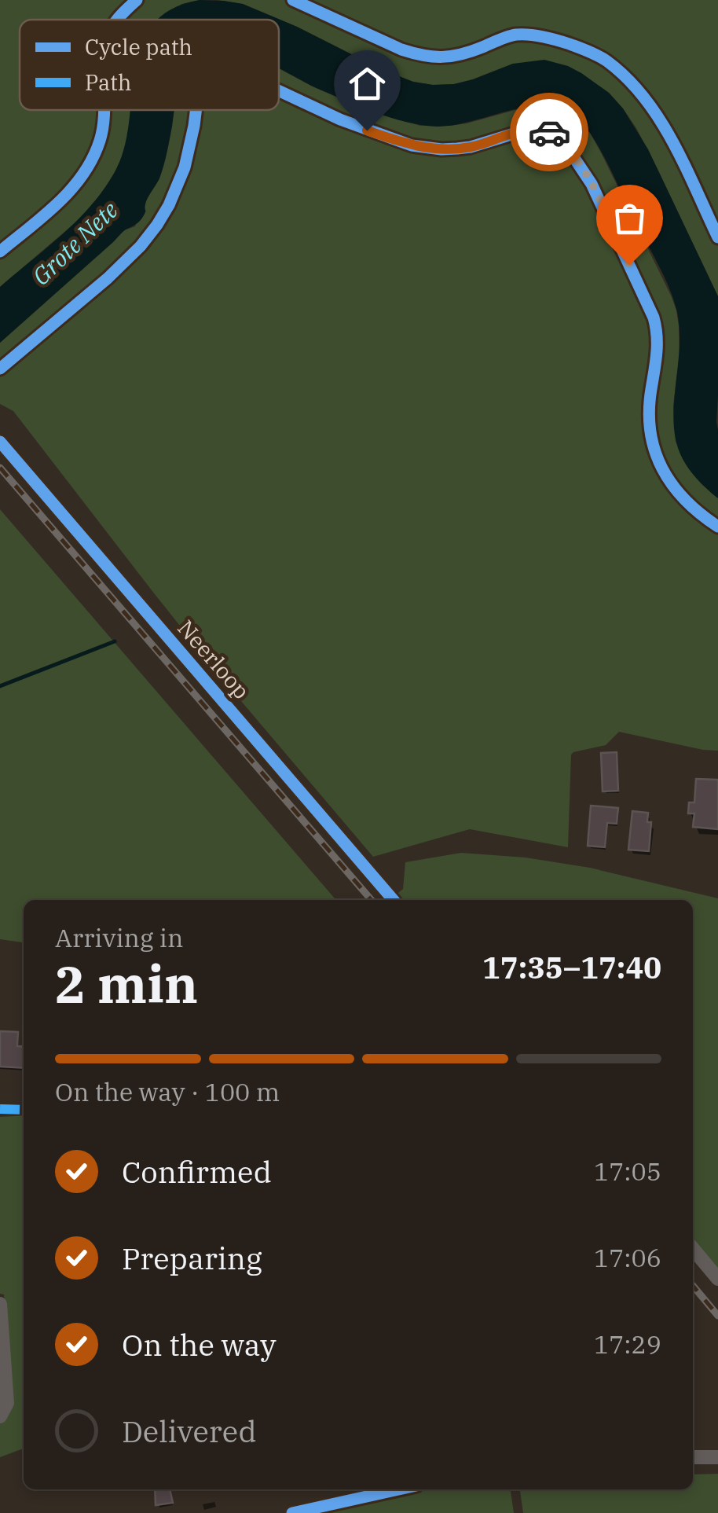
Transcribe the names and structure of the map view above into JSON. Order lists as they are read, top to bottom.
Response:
{
  "streets": {
    "street": ["Neerloop"]
  },
  "water": ["Grote Nete"],
  "legend": ["Cycle path", "Path"],
  "page": {
    "heading": ["2 min", "Arriving in", "17:35–17:40"],
    "bar": "On the way · 100 m",
    "list": [
      ["Confirmed", "17:05"],
      ["Preparing", "17:06"],
      ["On the way", "17:29"],
      "Delivered"
    ]
  }
}
